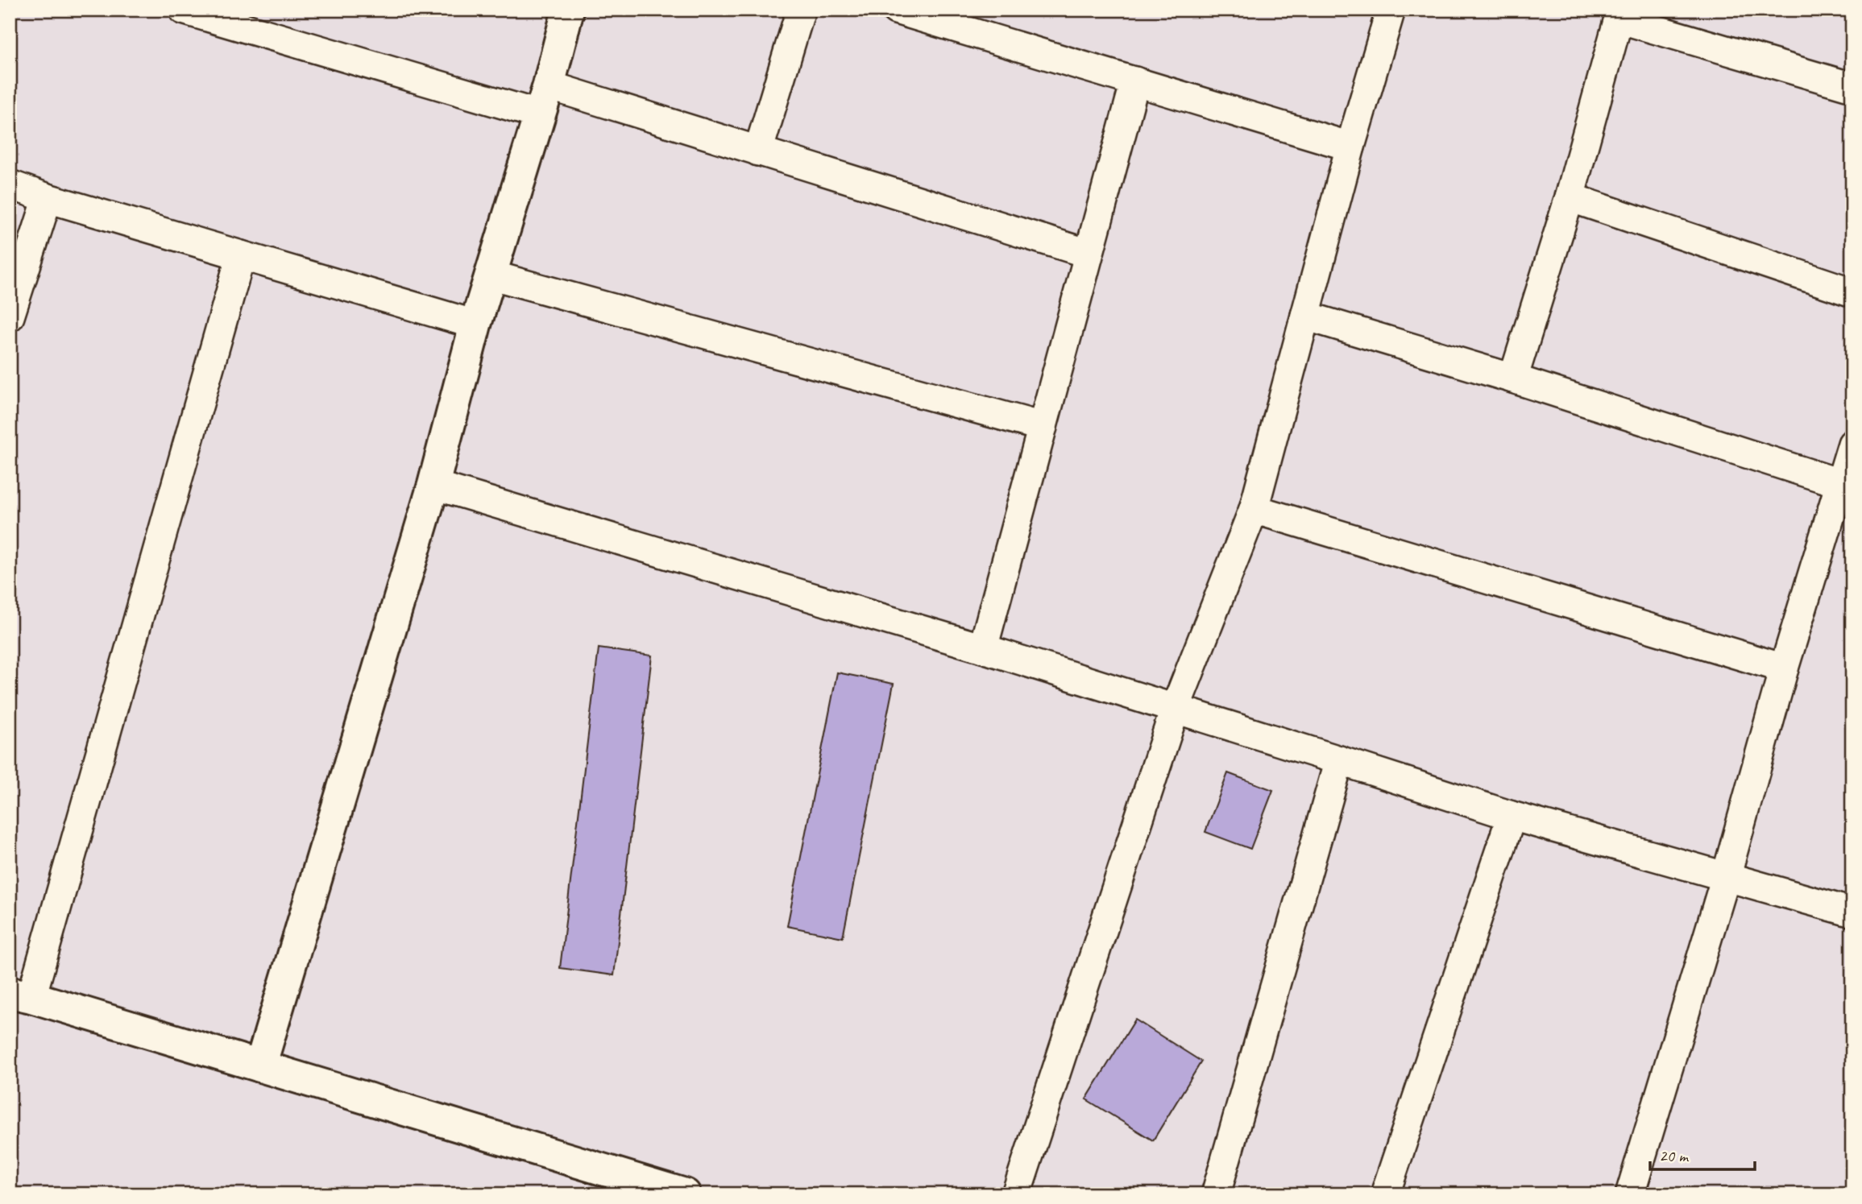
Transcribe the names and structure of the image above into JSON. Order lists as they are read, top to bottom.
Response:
{
  "scale_bar": "20 m"
}
